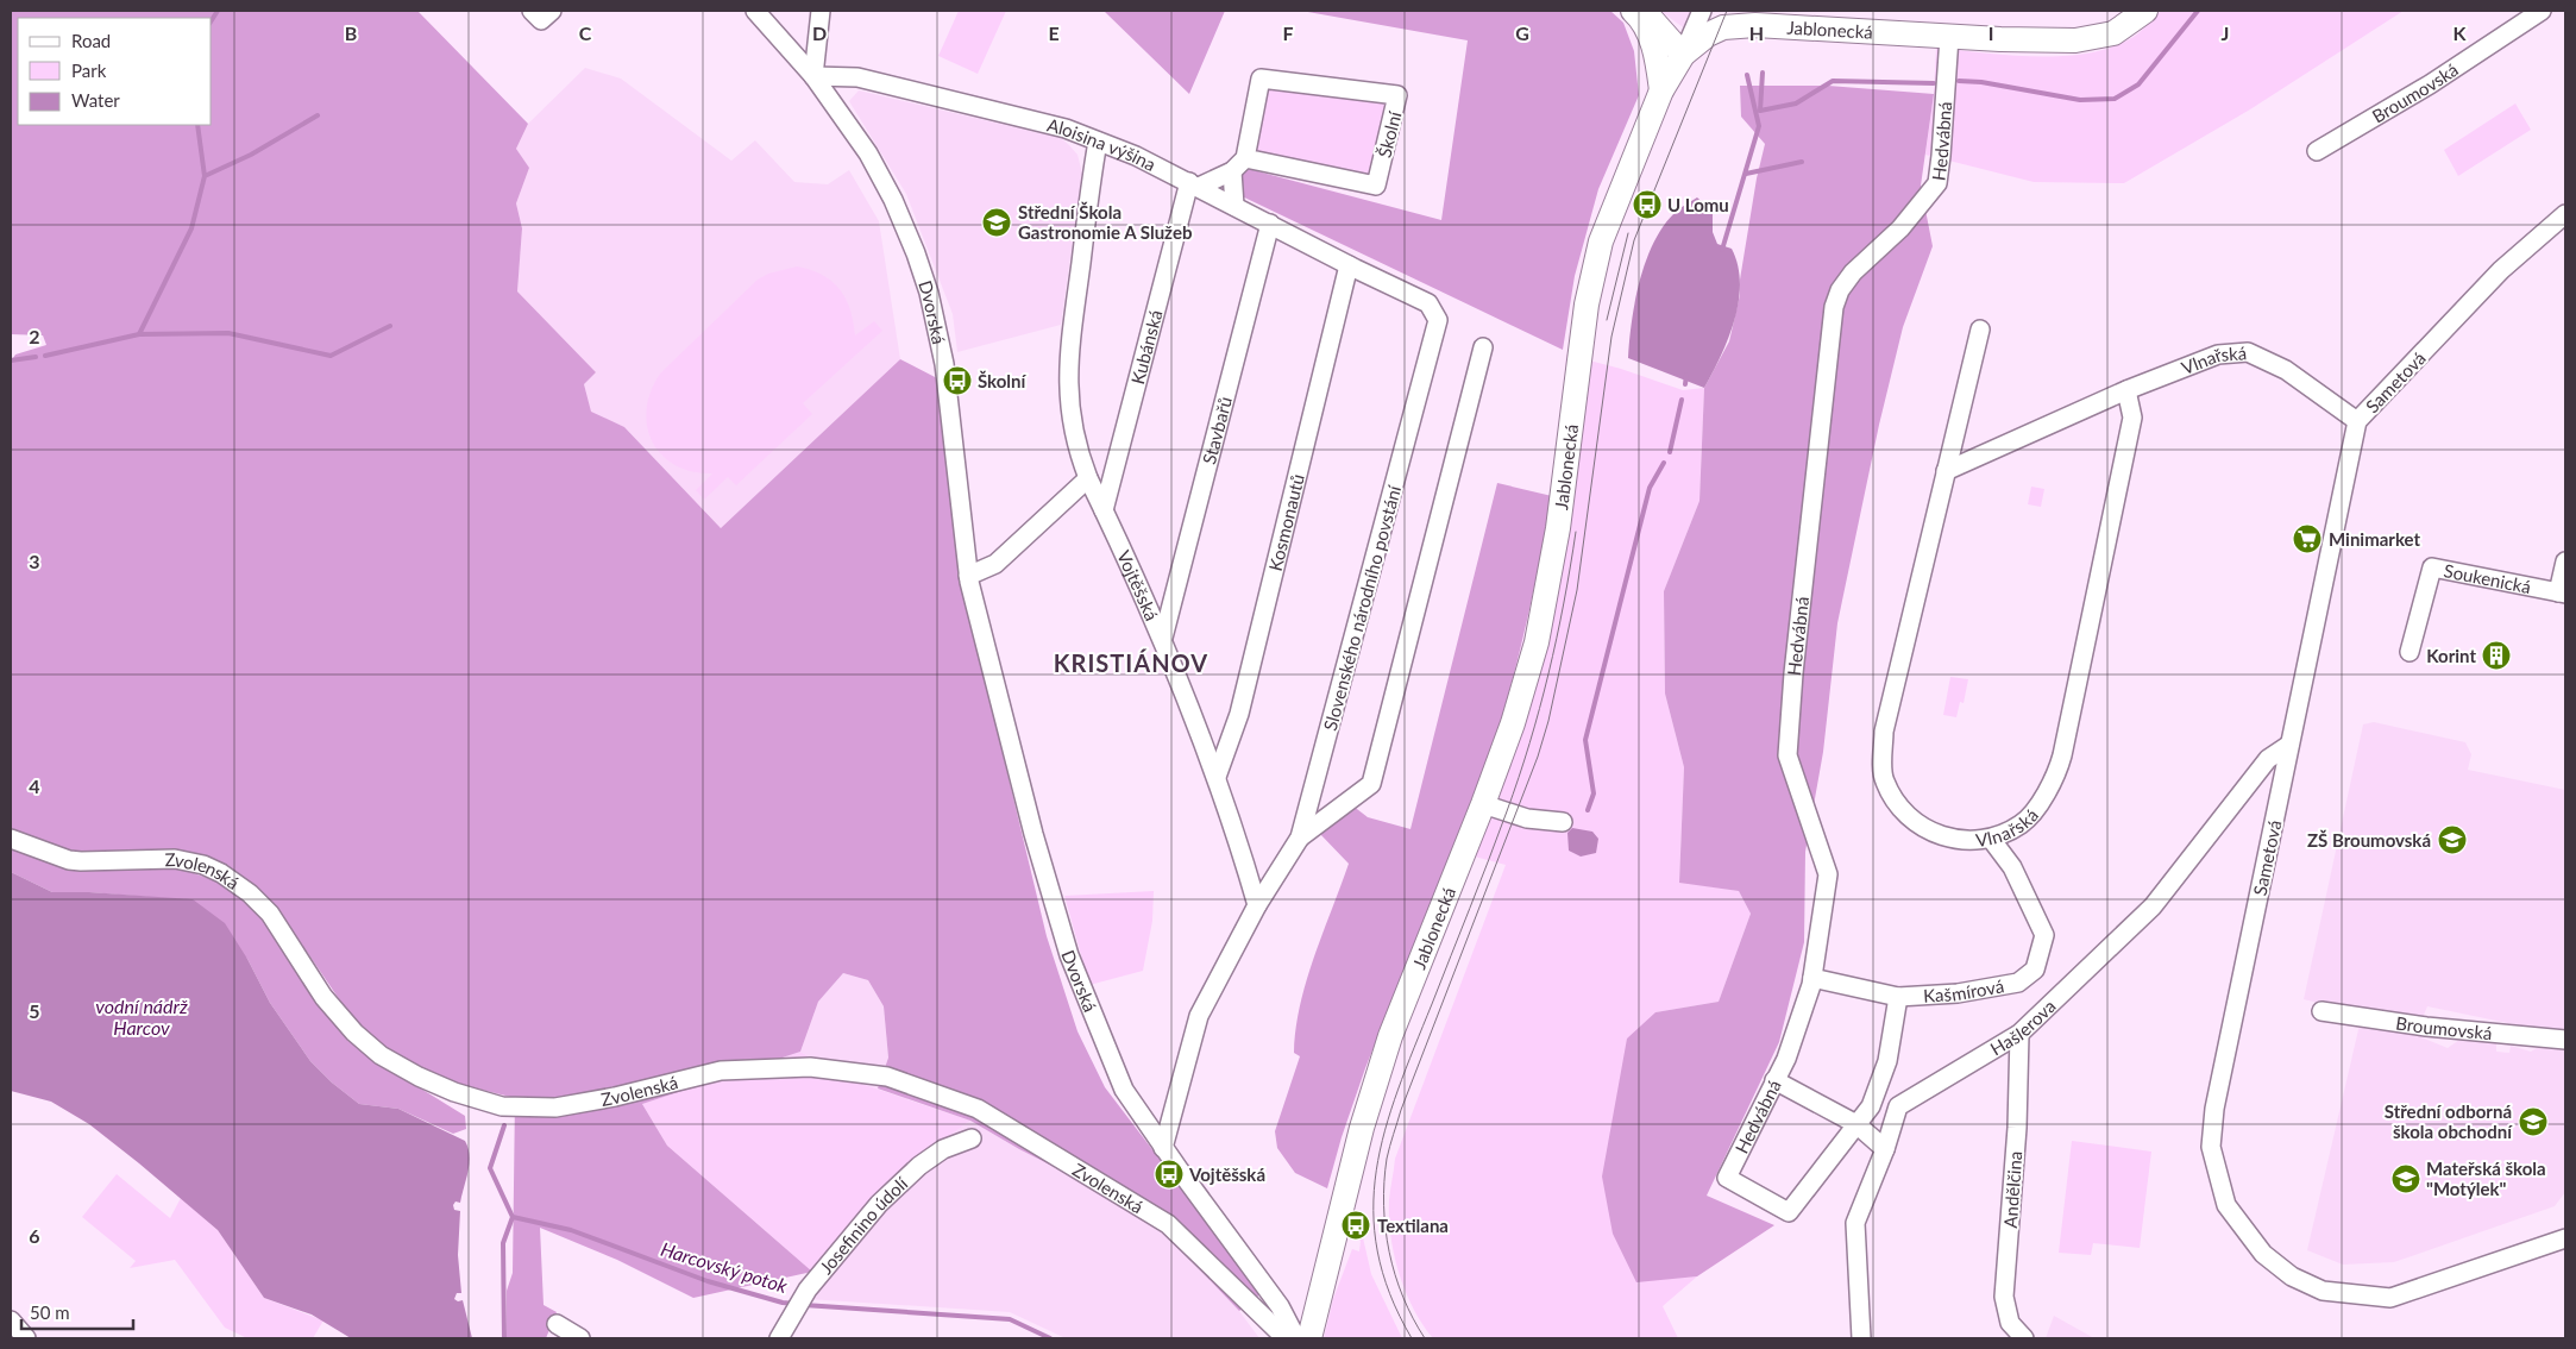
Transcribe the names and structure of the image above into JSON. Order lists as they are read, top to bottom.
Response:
{
  "streets": {
    "main road": ["Jablonecká"],
    "street": [
      "Broumovská",
      "Školní",
      "Hedvábná",
      "Aloisina výšina",
      "Dvorská",
      "Kubánská",
      "Vlnařská",
      "Sametová",
      "Stavbařů",
      "Kosmonautů",
      "Soukenická",
      "Vojtěšská",
      "Slovenského národního povstání",
      "Zvolenská",
      "Kašmírová",
      "Hašlerova",
      "Andělčina",
      "Josefinino údolí"
    ]
  },
  "crossings": [
    ["Jablonecká", "Hedvábná"],
    ["Školní", "Aloisina výšina"],
    ["Hedvábná", "Kašmírová"],
    ["Aloisina výšina", "Dvorská"],
    ["Aloisina výšina", "Kubánská"],
    ["Aloisina výšina", "Stavbařů"],
    ["Aloisina výšina", "Kosmonautů"],
    ["Aloisina výšina", "Vojtěšská"],
    ["Aloisina výšina", "Slovenského národního povstání"],
    ["Kubánská", "Vojtěšská"],
    ["Vlnařská", "Sametová"],
    ["Vlnařská", "Kašmírová"],
    ["Sametová", "Hašlerova"],
    ["Stavbařů", "Vojtěšská"],
    ["Kosmonautů", "Vojtěšská"],
    ["Vojtěšská", "Slovenského národního povstání"],
    ["Zvolenská", "Josefinino údolí"],
    ["Hašlerova", "Andělčina"]
  ],
  "districts": ["KRISTIÁNOV"],
  "water": ["vodní nádrž Harcov", "Harcovský potok"],
  "places": {
    "bus stop": [
      "U Lomu",
      "Školní",
      "Vojtěšská",
      "Textilana"
    ],
    "school or university": [
      "Střední Škola Gastronomie A Služeb",
      "ZŠ Broumovská",
      "Střední odborná škola obchodní",
      "Mateřská škola \"Motýlek\""
    ],
    "supermarket": ["Minimarket"],
    "building": ["Korint"]
  },
  "legend": ["Road", "Park", "Water"],
  "scale_bar": "50 m",
  "grid": {
    "columns": [
      "B",
      "C",
      "D",
      "E",
      "F",
      "G",
      "H",
      "I",
      "J",
      "K"
    ],
    "rows": [
      "2",
      "3",
      "4",
      "5",
      "6"
    ]
  }
}
